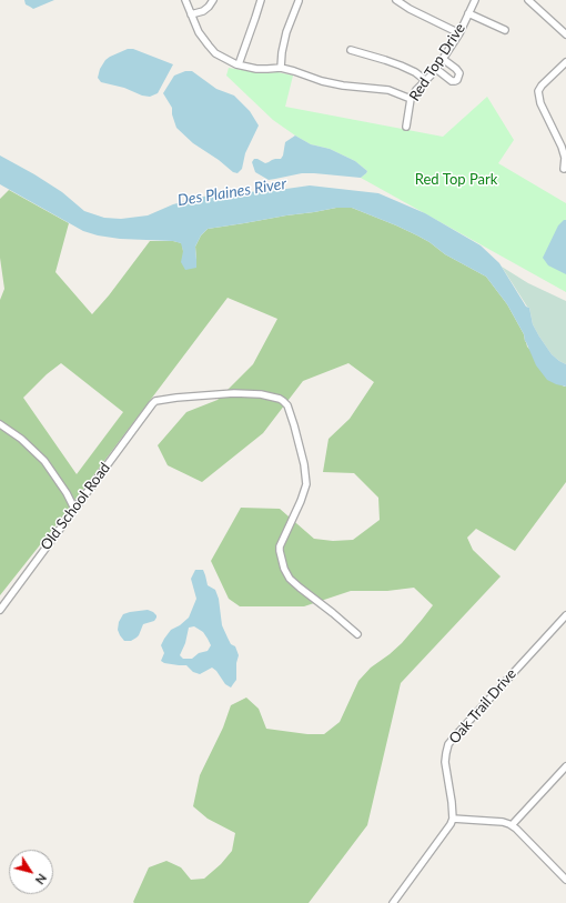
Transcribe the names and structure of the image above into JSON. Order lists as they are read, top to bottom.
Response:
{
  "streets": {
    "street": ["Red Top Drive", "Old School Road", "Oak Trail Drive"]
  },
  "water": ["Des Plaines River"],
  "parks": ["Red Top Park"],
  "north": "bottom right"
}
